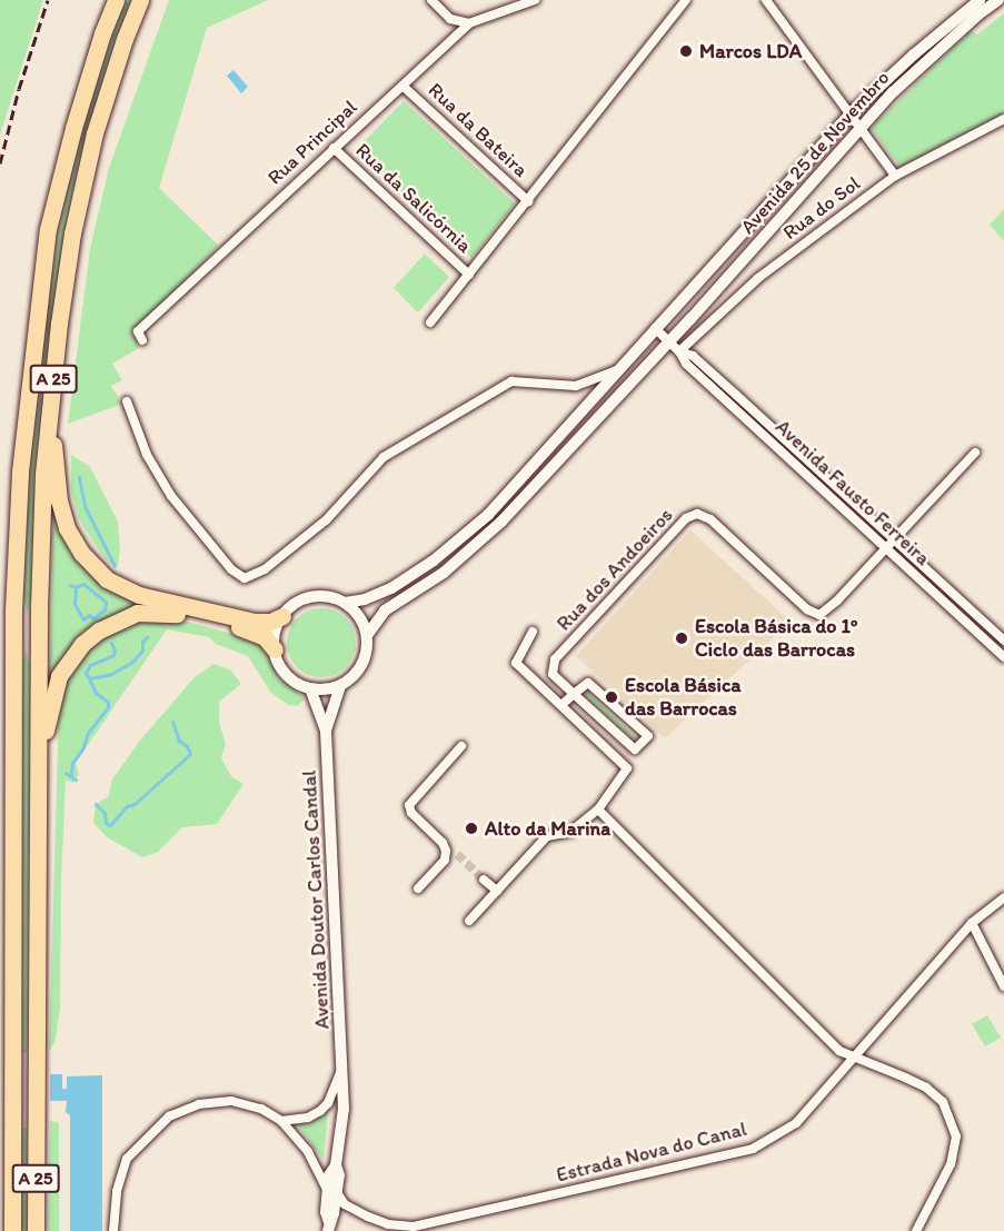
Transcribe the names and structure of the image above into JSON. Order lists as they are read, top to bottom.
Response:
{
  "streets": {
    "highway": ["A 25"],
    "street": [
      "Rua da Bateira",
      "Rua Principal",
      "Avenida 25 de Novembro",
      "Rua da Salicórnia",
      "Rua do Sol",
      "Avenida Fausto Ferreira",
      "Rua dos Andoeiros",
      "Avenida Doutor Carlos Candal",
      "Estrada Nova do Canal"
    ]
  },
  "crossings": [
    ["Rua da Bateira", "Rua Principal"],
    ["Rua Principal", "Rua da Salicórnia"],
    ["Avenida 25 de Novembro", "Avenida Fausto Ferreira"],
    ["Avenida 25 de Novembro", "Avenida Doutor Carlos Candal"],
    ["Rua do Sol", "Avenida Fausto Ferreira"],
    ["Avenida Fausto Ferreira", "Rua dos Andoeiros"],
    ["Avenida Doutor Carlos Candal", "Estrada Nova do Canal"]
  ],
  "places": [
    "Marcos LDA",
    "Escola Básica do 1º Ciclo das Barrocas",
    "Escola Básica das Barrocas",
    "Alto da Marina"
  ]
}
